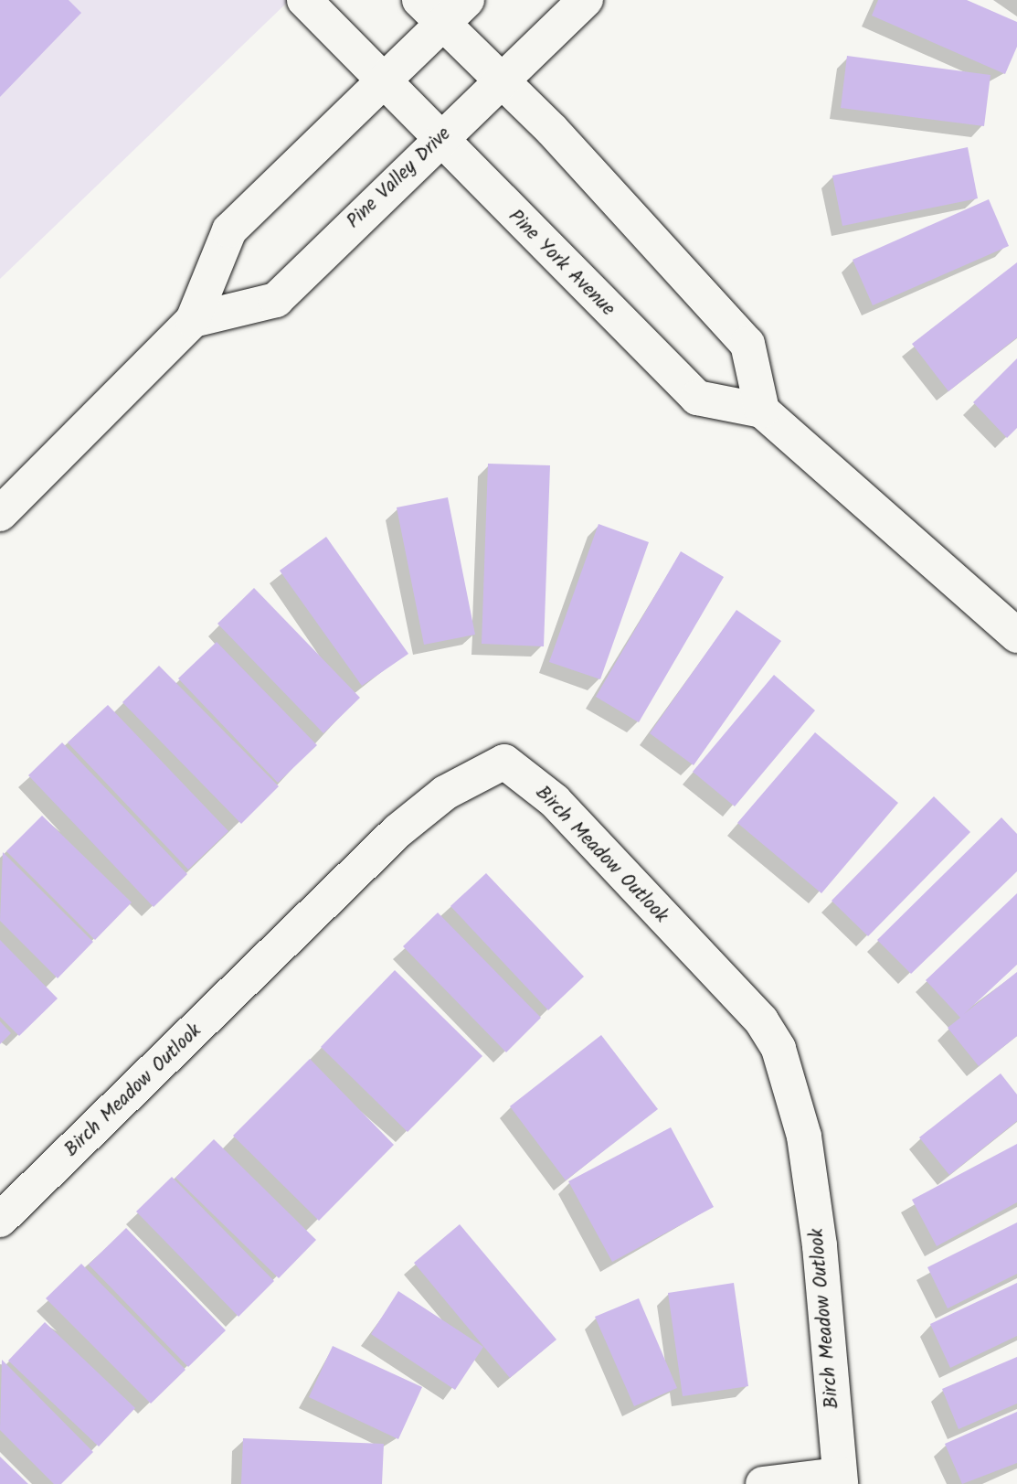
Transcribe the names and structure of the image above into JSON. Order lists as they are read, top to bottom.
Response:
{
  "streets": {
    "street": ["Pine Valley Drive", "Pine York Avenue", "Birch Meadow Outlook"]
  },
  "crossings": [
    ["Pine Valley Drive", "Pine York Avenue"]
  ]
}
